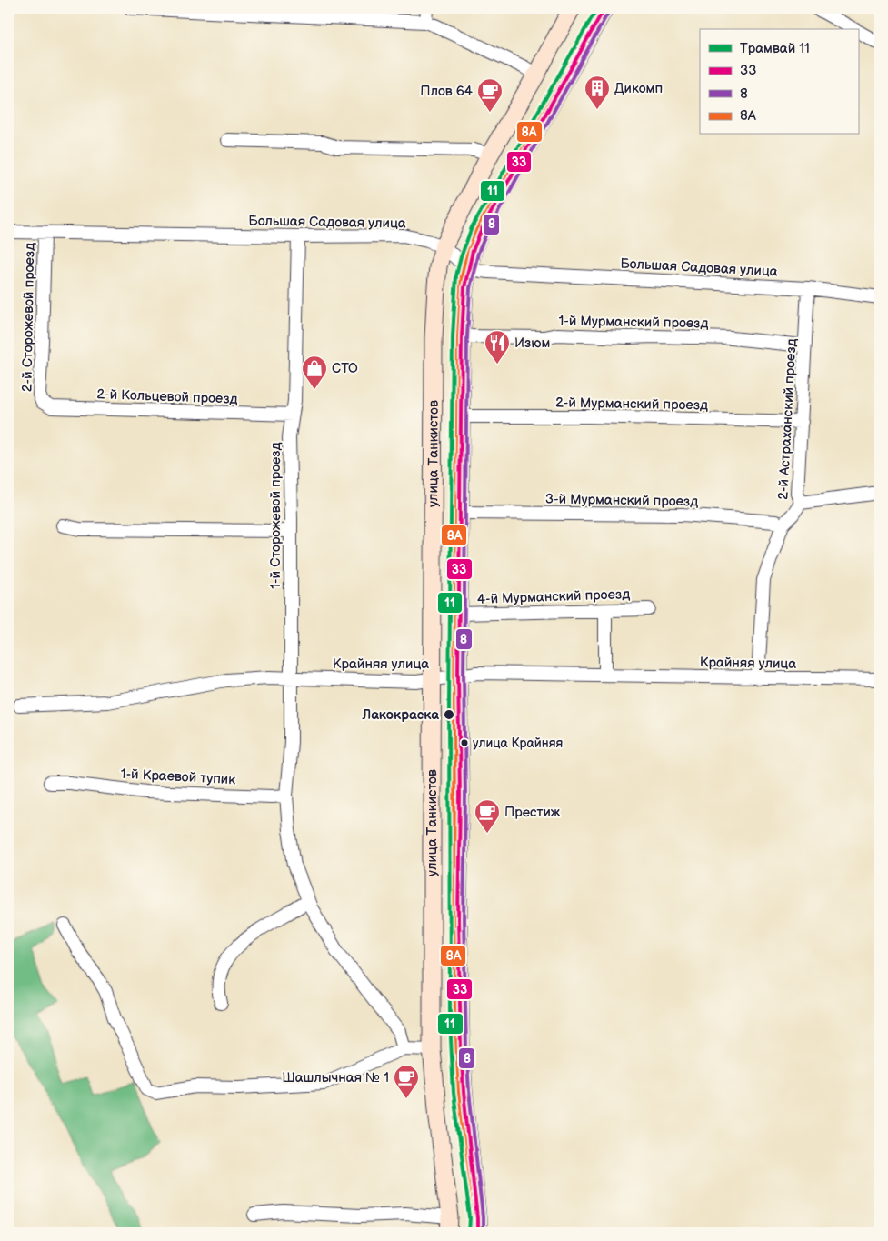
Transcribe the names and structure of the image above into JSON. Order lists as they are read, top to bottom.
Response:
{
  "streets": {
    "main road": ["улица Танкистов"],
    "street": [
      "Большая Садовая улица",
      "2-й Сторожевой проезд",
      "1-й Мурманский проезд",
      "2-й Кольцевой проезд",
      "2-й Мурманский проезд",
      "2-й Астраханский проезд",
      "3-й Мурманский проезд",
      "1-й Сторожевой проезд",
      "4-й Мурманский проезд",
      "Крайняя улица",
      "1-й Краевой тупик"
    ]
  },
  "crossings": [
    ["Большая Садовая улица", "2-й Сторожевой проезд"],
    ["Большая Садовая улица", "2-й Астраханский проезд"],
    ["Большая Садовая улица", "улица Танкистов"],
    ["Большая Садовая улица", "1-й Сторожевой проезд"],
    ["2-й Сторожевой проезд", "2-й Кольцевой проезд"],
    ["1-й Мурманский проезд", "2-й Астраханский проезд"],
    ["1-й Мурманский проезд", "улица Танкистов"],
    ["2-й Кольцевой проезд", "1-й Сторожевой проезд"],
    ["2-й Мурманский проезд", "2-й Астраханский проезд"],
    ["2-й Мурманский проезд", "улица Танкистов"],
    ["2-й Астраханский проезд", "3-й Мурманский проезд"],
    ["2-й Астраханский проезд", "Крайняя улица"],
    ["улица Танкистов", "3-й Мурманский проезд"],
    ["улица Танкистов", "4-й Мурманский проезд"],
    ["улица Танкистов", "Крайняя улица"],
    ["1-й Сторожевой проезд", "Крайняя улица"],
    ["1-й Сторожевой проезд", "1-й Краевой тупик"]
  ],
  "places": {
    "building": ["Дикомп"],
    "cafe": ["Плов 64", "Престиж", "Шашлычная № 1"],
    "restaurant": ["Изюм"],
    "shop": ["СТО"],
    "other": ["Лакокраска", "улица Крайняя"]
  },
  "lines": [
    "tram line 11",
    "transit line 33",
    "transit line 8А",
    "transit line 8"
  ],
  "legend": [
    "Трамвай 11",
    "33",
    "8",
    "8А"
  ]
}
